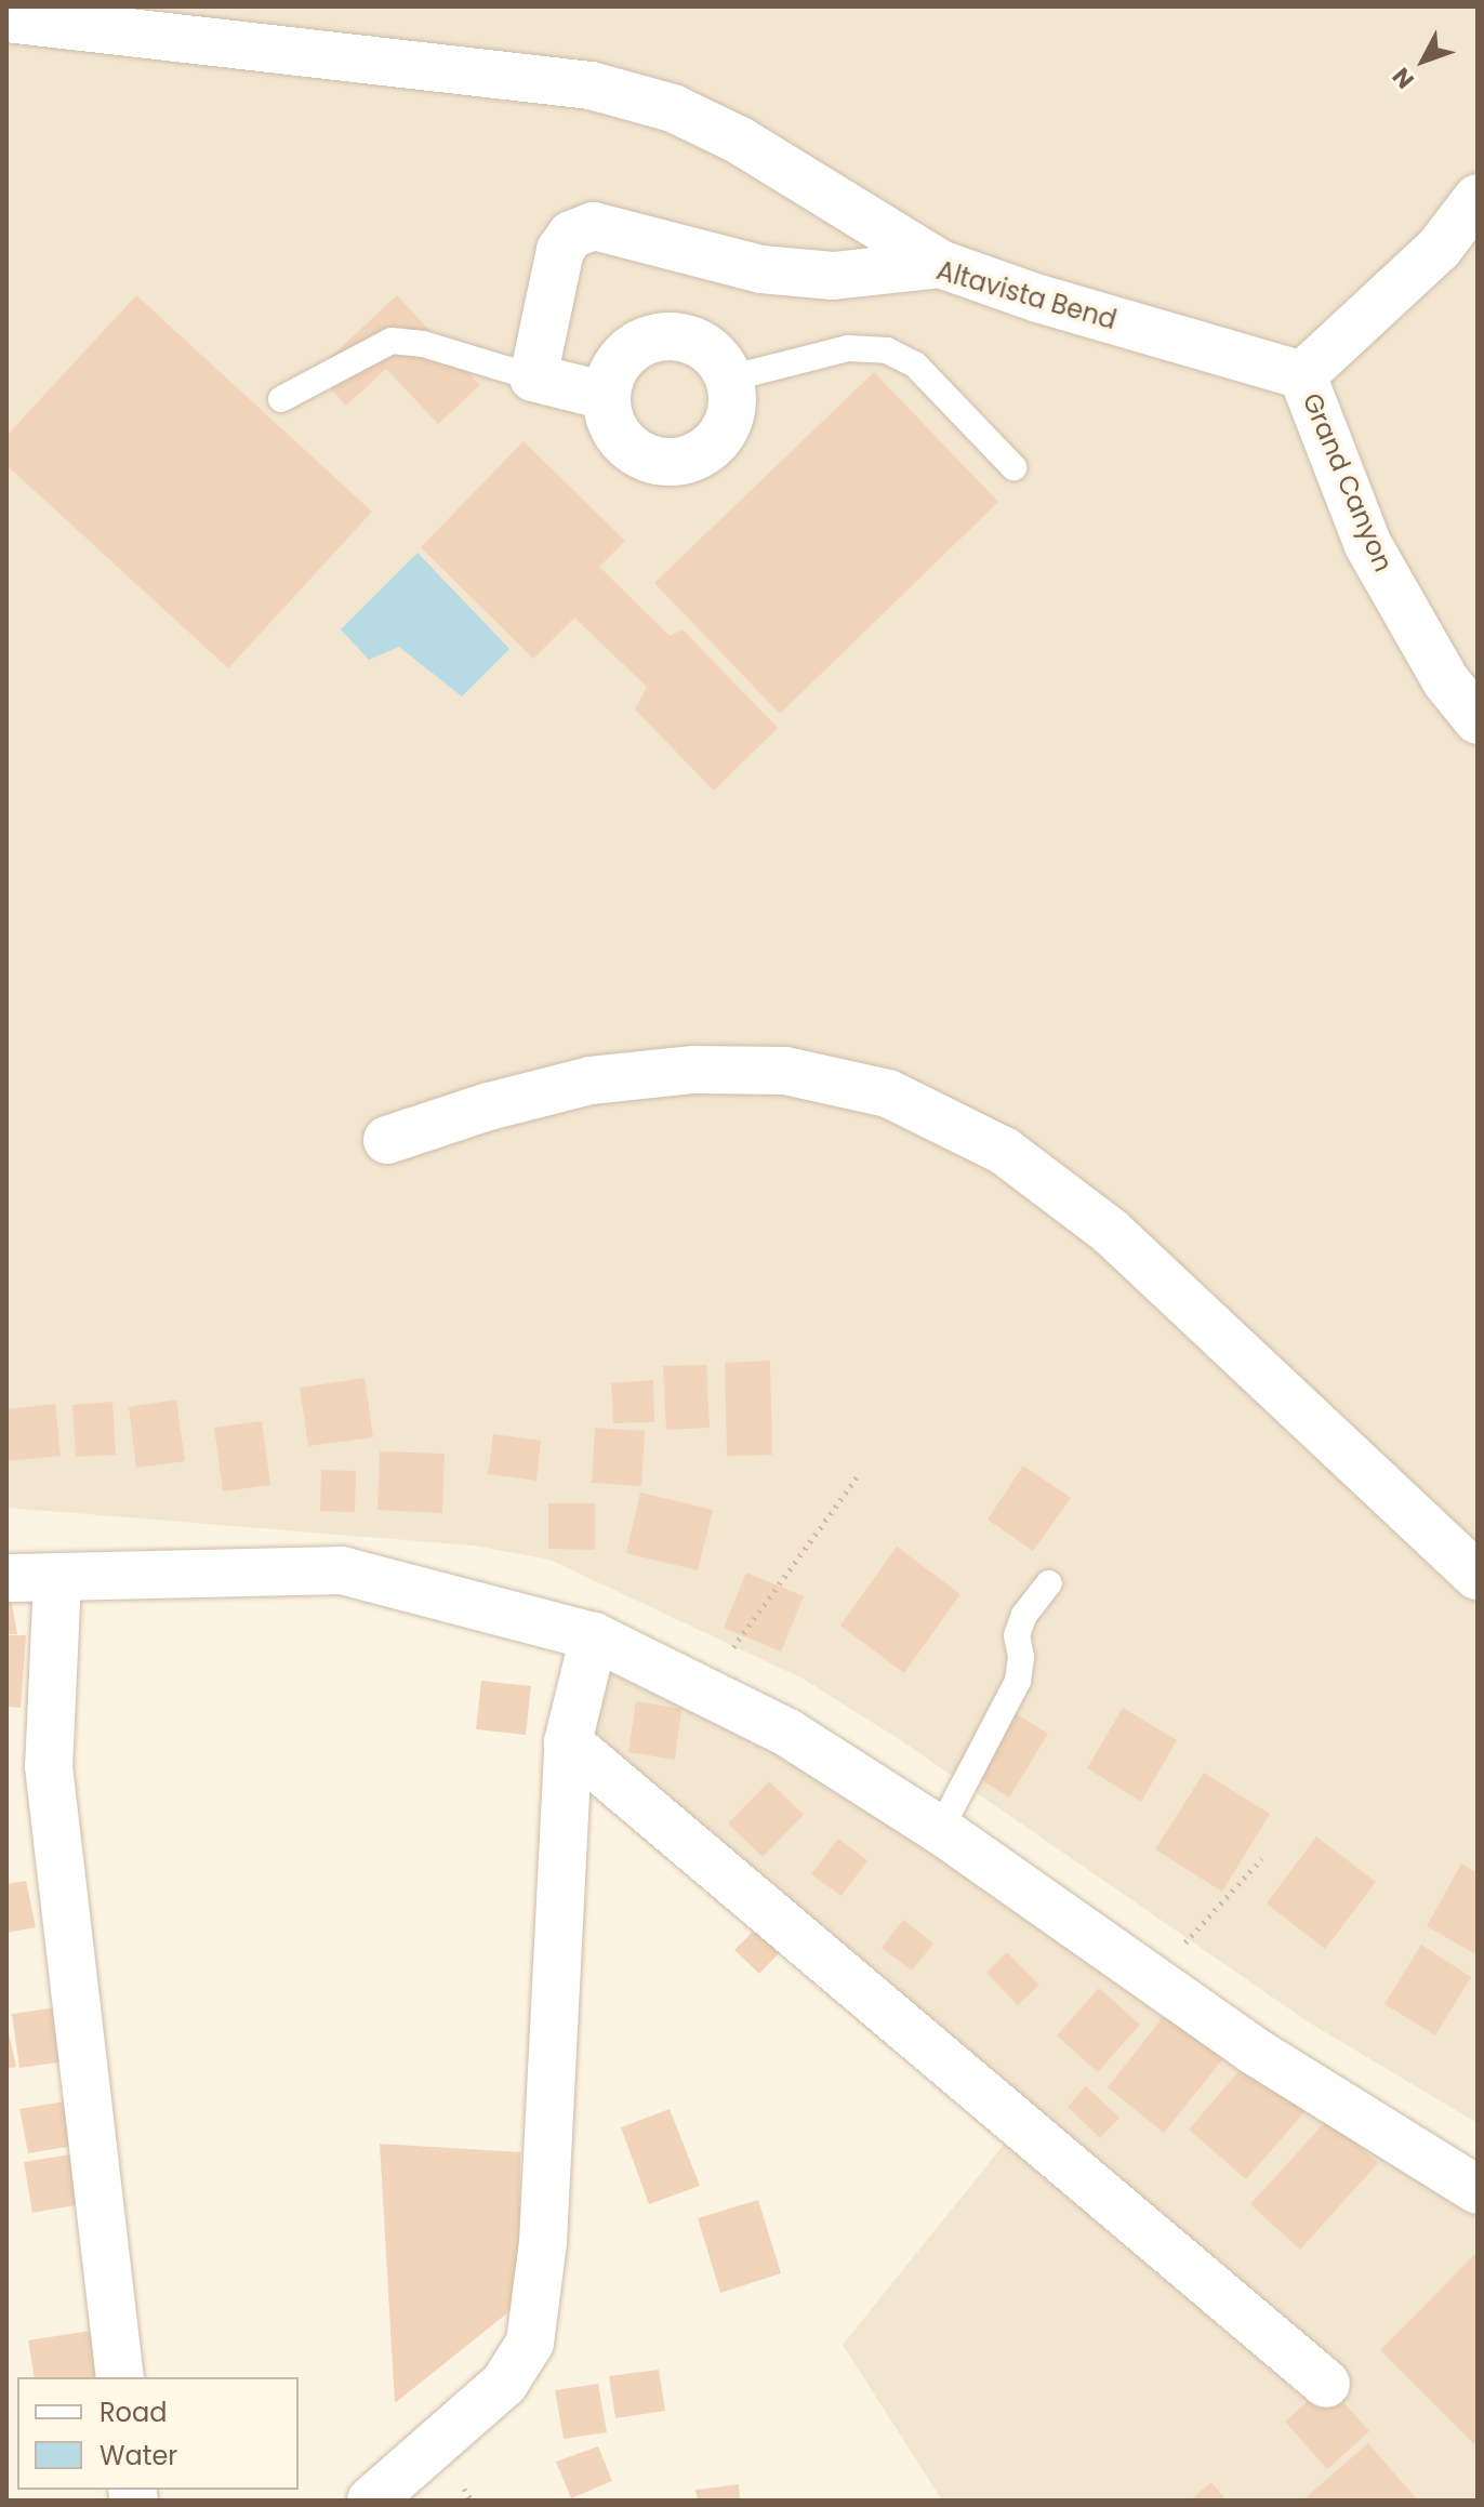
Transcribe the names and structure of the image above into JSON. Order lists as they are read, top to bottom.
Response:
{
  "streets": {
    "street": ["Altavista Bend", "Grand Canyon"]
  },
  "crossings": [
    ["Altavista Bend", "Grand Canyon"]
  ],
  "legend": ["Road", "Water"],
  "north": "bottom left"
}
